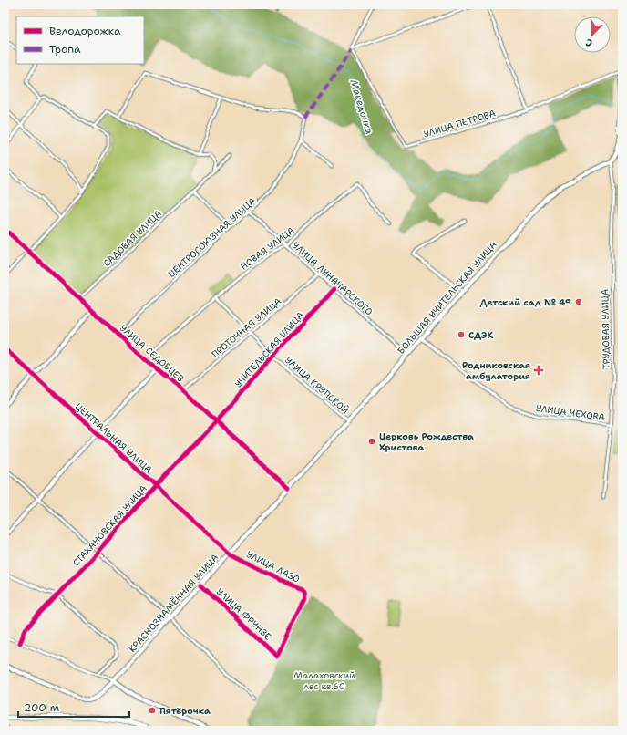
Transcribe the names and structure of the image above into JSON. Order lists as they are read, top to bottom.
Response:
{
  "streets": {
    "main road": ["БОЛЬШАЯ УЧИТЕЛЬСКАЯ УЛИЦА", "КРАСНОЗНАМЁННАЯ УЛИЦА"],
    "street": [
      "УЛИЦА ПЕТРОВА",
      "ЦЕНТРОСОЮЗНАЯ УЛИЦА",
      "САДОВАЯ УЛИЦА",
      "НОВАЯ УЛИЦА",
      "УЛИЦА ЛУНАЧАРСКОГО",
      "ПРОТОЧНАЯ УЛИЦА",
      "ТРУДОВАЯ УЛИЦА",
      "УЧИТЕЛЬСКАЯ УЛИЦА",
      "УЛИЦА СЕДОВЦЕВ",
      "УЛИЦА КРУПСКОЙ",
      "УЛИЦА ЧЕХОВА",
      "ЦЕНТРАЛЬНАЯ УЛИЦА",
      "СТАХАНОВСКАЯ УЛИЦА",
      "УЛИЦА ЛАЗО",
      "УЛИЦА ФРУНЗЕ"
    ]
  },
  "crossings": [
    ["ЦЕНТРОСОЮЗНАЯ УЛИЦА", "УЛИЦА ЛУНАЧАРСКОГО"],
    ["ЦЕНТРОСОЮЗНАЯ УЛИЦА", "УЛИЦА СЕДОВЦЕВ"],
    ["САДОВАЯ УЛИЦА", "УЛИЦА СЕДОВЦЕВ"],
    ["НОВАЯ УЛИЦА", "УЛИЦА ЛУНАЧАРСКОГО"],
    ["НОВАЯ УЛИЦА", "УЛИЦА СЕДОВЦЕВ"],
    ["НОВАЯ УЛИЦА", "УЛИЦА КРУПСКОЙ"],
    ["УЛИЦА ЛУНАЧАРСКОГО", "БОЛЬШАЯ УЧИТЕЛЬСКАЯ УЛИЦА"],
    ["УЛИЦА ЛУНАЧАРСКОГО", "ПРОТОЧНАЯ УЛИЦА"],
    ["УЛИЦА ЛУНАЧАРСКОГО", "УЧИТЕЛЬСКАЯ УЛИЦА"],
    ["БОЛЬШАЯ УЧИТЕЛЬСКАЯ УЛИЦА", "ТРУДОВАЯ УЛИЦА"],
    ["БОЛЬШАЯ УЧИТЕЛЬСКАЯ УЛИЦА", "УЛИЦА СЕДОВЦЕВ"],
    ["БОЛЬШАЯ УЧИТЕЛЬСКАЯ УЛИЦА", "УЛИЦА КРУПСКОЙ"],
    ["БОЛЬШАЯ УЧИТЕЛЬСКАЯ УЛИЦА", "УЛИЦА ЧЕХОВА"],
    ["БОЛЬШАЯ УЧИТЕЛЬСКАЯ УЛИЦА", "КРАСНОЗНАМЁННАЯ УЛИЦА"],
    ["ПРОТОЧНАЯ УЛИЦА", "УЛИЦА СЕДОВЦЕВ"],
    ["ПРОТОЧНАЯ УЛИЦА", "УЛИЦА КРУПСКОЙ"],
    ["ТРУДОВАЯ УЛИЦА", "УЛИЦА ЧЕХОВА"],
    ["УЧИТЕЛЬСКАЯ УЛИЦА", "УЛИЦА СЕДОВЦЕВ"],
    ["УЧИТЕЛЬСКАЯ УЛИЦА", "УЛИЦА КРУПСКОЙ"],
    ["УЧИТЕЛЬСКАЯ УЛИЦА", "СТАХАНОВСКАЯ УЛИЦА"],
    ["УЛИЦА СЕДОВЦЕВ", "СТАХАНОВСКАЯ УЛИЦА"],
    ["УЛИЦА СЕДОВЦЕВ", "КРАСНОЗНАМЁННАЯ УЛИЦА"],
    ["ЦЕНТРАЛЬНАЯ УЛИЦА", "СТАХАНОВСКАЯ УЛИЦА"],
    ["ЦЕНТРАЛЬНАЯ УЛИЦА", "УЛИЦА ЛАЗО"],
    ["ЦЕНТРАЛЬНАЯ УЛИЦА", "КРАСНОЗНАМЁННАЯ УЛИЦА"],
    ["УЛИЦА ЛАЗО", "КРАСНОЗНАМЁННАЯ УЛИЦА"],
    ["УЛИЦА ЛАЗО", "УЛИЦА ФРУНЗЕ"],
    ["КРАСНОЗНАМЁННАЯ УЛИЦА", "УЛИЦА ФРУНЗЕ"]
  ],
  "water": ["Македонка"],
  "parks": ["Малаховский лес кв.60"],
  "places": {
    "other": [
      "Детский сад № 49",
      "СДЭК",
      "Церковь Рождества Христова",
      "Пятёрочка"
    ],
    "health": ["Родниковская амбулатория"]
  },
  "legend": ["Велодорожка", "Тропа"],
  "scale_bar": "200 m",
  "north": "bottom"
}
